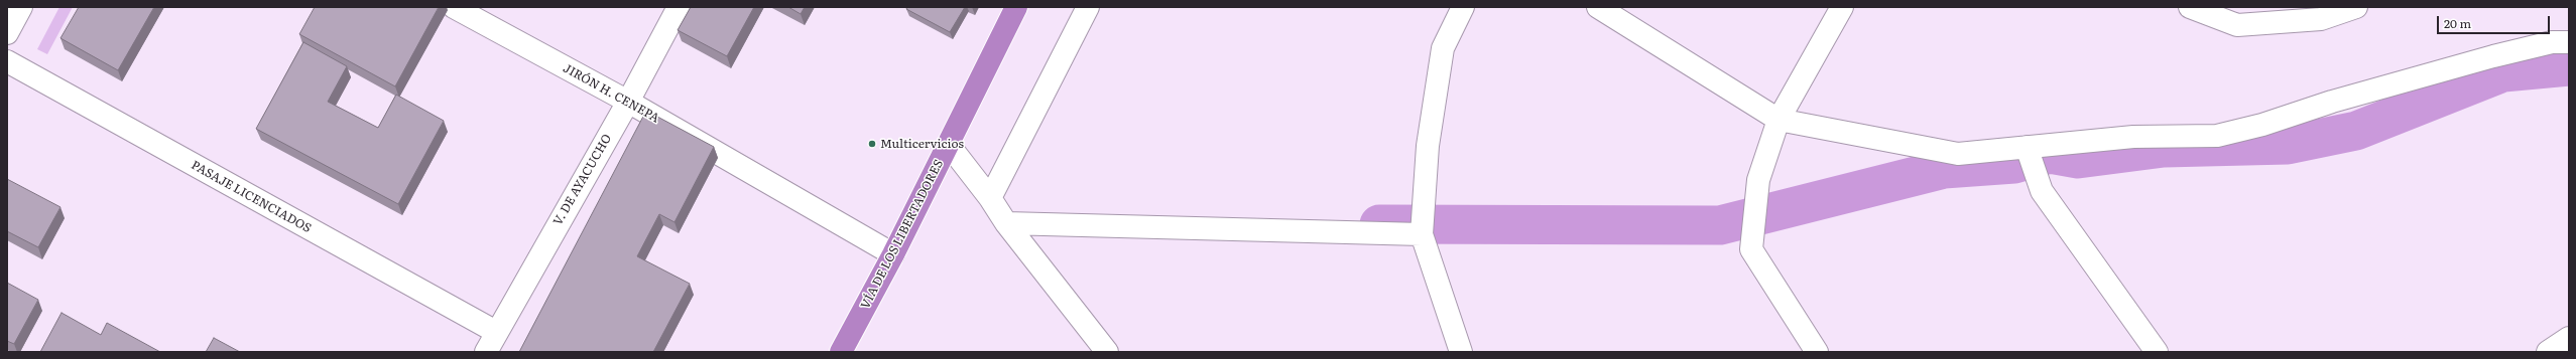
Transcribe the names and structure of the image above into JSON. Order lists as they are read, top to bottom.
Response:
{
  "streets": {
    "highway": ["VÍA DE LOS LIBERTADORES"],
    "street": ["JIRÓN H. CENEPA", "V. DE AYACUCHO", "PASAJE LICENCIADOS"]
  },
  "crossings": [
    ["JIRÓN H. CENEPA", "V. DE AYACUCHO"],
    ["JIRÓN H. CENEPA", "VÍA DE LOS LIBERTADORES"],
    ["V. DE AYACUCHO", "PASAJE LICENCIADOS"]
  ],
  "places": ["Multicervicios"],
  "scale_bar": "20 m"
}
